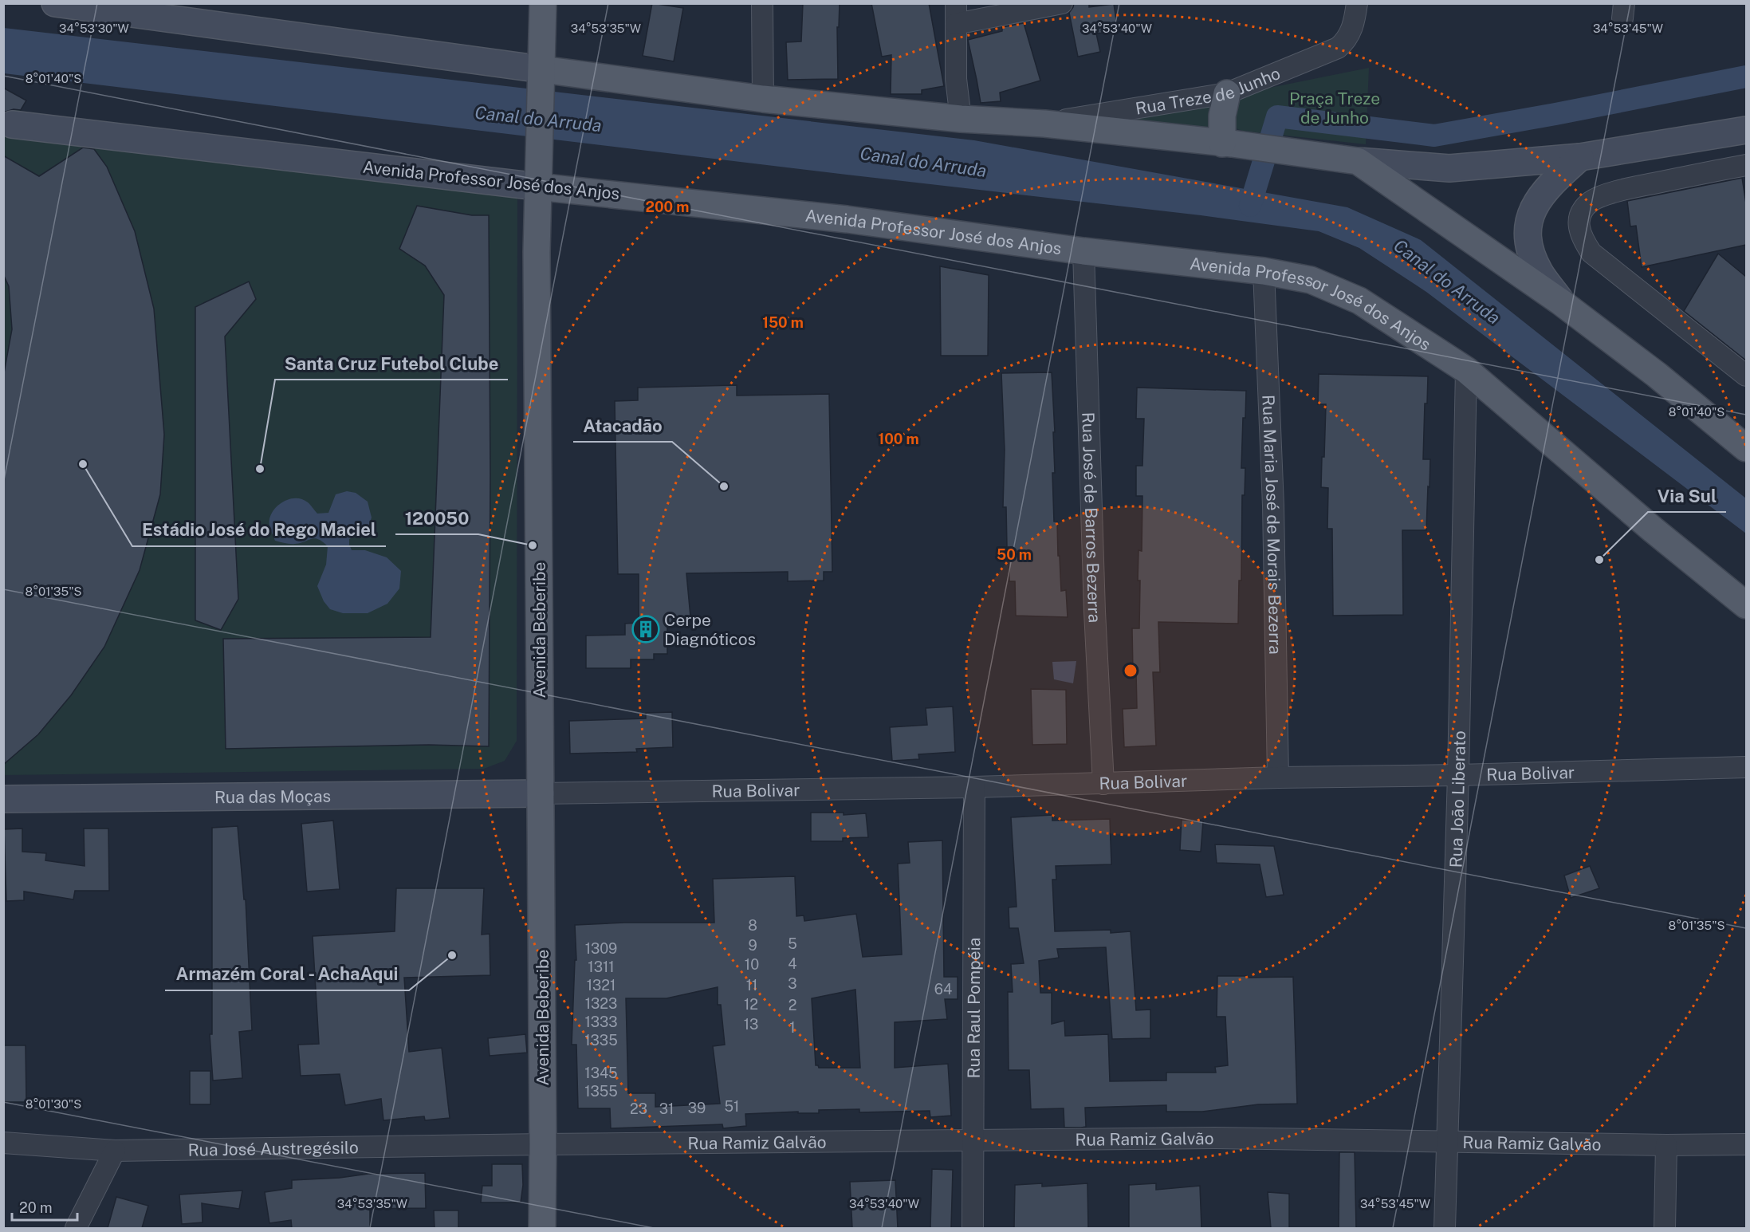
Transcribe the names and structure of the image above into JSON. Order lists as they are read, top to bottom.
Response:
{
  "streets": {
    "main road": ["Avenida Professor José dos Anjos", "Avenida Beberibe"],
    "street": [
      "Rua Treze de Junho",
      "Rua José de Barros Bezerra",
      "Rua Maria José de Morais Bezerra",
      "Rua Bolivar",
      "Rua das Moças",
      "Rua João Liberato",
      "Rua Raul Pompéia",
      "Rua Ramiz Galvão",
      "Rua José Austregésilo"
    ]
  },
  "crossings": [
    ["Avenida Professor José dos Anjos", "Rua José de Barros Bezerra"],
    ["Avenida Professor José dos Anjos", "Rua Maria José de Morais Bezerra"],
    ["Avenida Professor José dos Anjos", "Avenida Beberibe"],
    ["Avenida Professor José dos Anjos", "Rua João Liberato"],
    ["Rua José de Barros Bezerra", "Rua Bolivar"],
    ["Rua Maria José de Morais Bezerra", "Rua Bolivar"],
    ["Avenida Beberibe", "Rua Bolivar"],
    ["Avenida Beberibe", "Rua das Moças"],
    ["Avenida Beberibe", "Rua Ramiz Galvão"],
    ["Avenida Beberibe", "Rua José Austregésilo"],
    ["Rua Bolivar", "Rua das Moças"],
    ["Rua Bolivar", "Rua João Liberato"],
    ["Rua Bolivar", "Rua Raul Pompéia"],
    ["Rua João Liberato", "Rua Ramiz Galvão"],
    ["Rua Raul Pompéia", "Rua Ramiz Galvão"],
    ["Rua Ramiz Galvão", "Rua José Austregésilo"]
  ],
  "water": ["Canal do Arruda"],
  "parks": ["Praça Treze de Junho"],
  "places": {
    "other": [
      "Estádio José do Rego Maciel",
      "Santa Cruz Futebol Clube",
      "Atacadão",
      "120050",
      "Via Sul",
      "Armazém Coral - AchaAqui"
    ],
    "building": ["Cerpe Diagnóticos"]
  },
  "house_numbers": [
    "8",
    "5",
    "9",
    "1309",
    "4",
    "10",
    "1311",
    "3",
    "1321",
    "11",
    "64",
    "1323",
    "12",
    "2",
    "1333",
    "13",
    "1",
    "1335",
    "1345",
    "1355",
    "51",
    "39",
    "23",
    "31"
  ],
  "scale_bar": "20 m",
  "coordinates": [
    "34°53'35\"W",
    "34°53'40\"W",
    "34°53'45\"W",
    "34°53'30\"W",
    "8°01'40\"S",
    "8°01'35\"S",
    "8°01'30\"S"
  ],
  "rings": [
    "200 m",
    "150 m",
    "100 m",
    "50 m"
  ]
}
